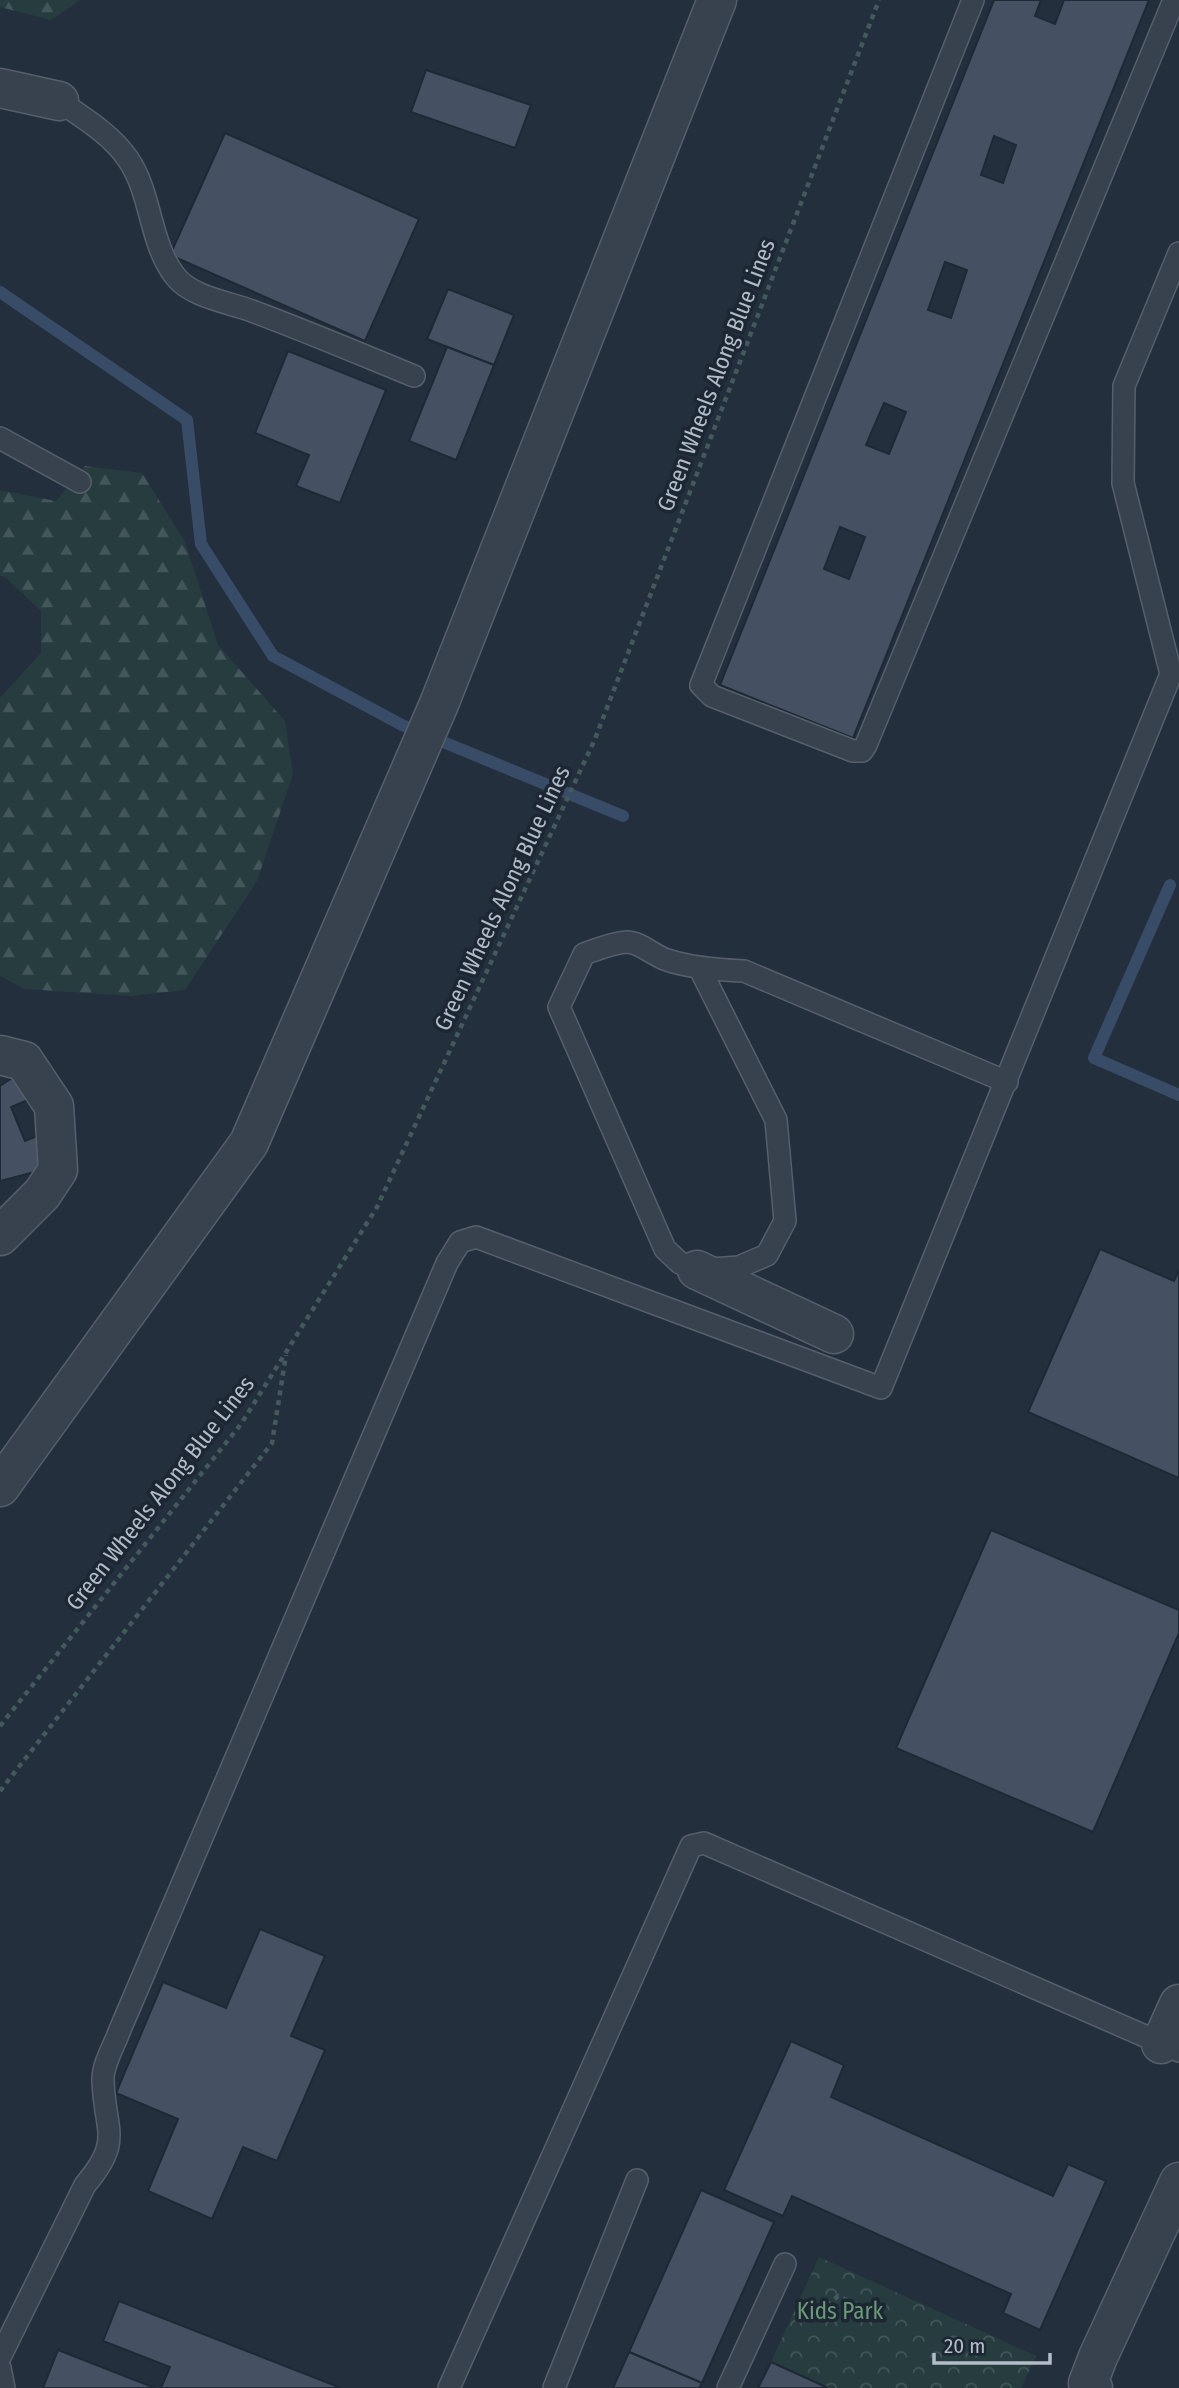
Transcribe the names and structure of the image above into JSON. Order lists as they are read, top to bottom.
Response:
{
  "streets": {
    "path": ["Green Wheels Along Blue Lines"]
  },
  "parks": ["Kids Park"],
  "scale_bar": "20 m"
}
